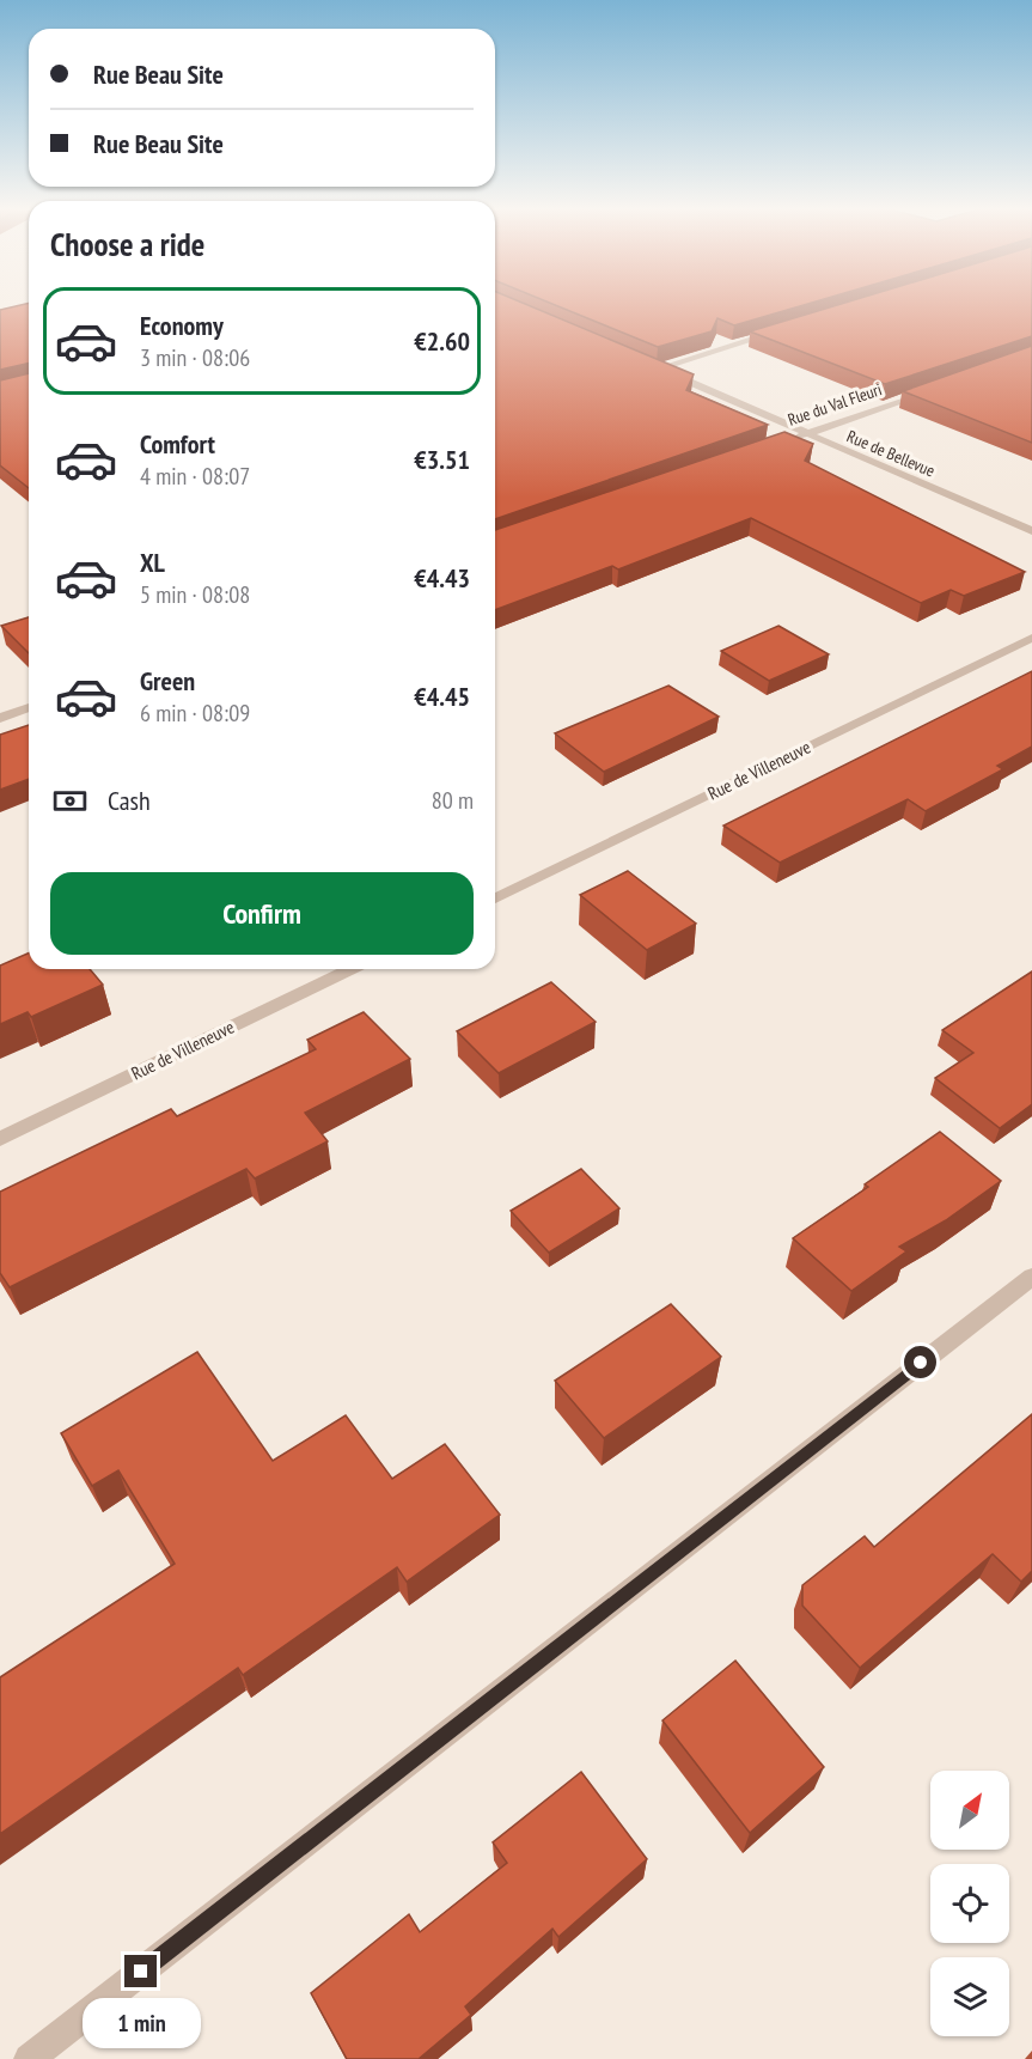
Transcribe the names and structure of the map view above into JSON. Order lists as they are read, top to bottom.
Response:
{
  "streets": {
    "street": ["Rue du Val Fleuri", "Rue de Bellevue", "Rue de Villeneuve"]
  },
  "crossings": [
    ["Rue du Val Fleuri", "Rue de Bellevue"]
  ],
  "north": "top right",
  "page": {
    "banner": ["Rue Beau Site", "Rue Beau Site"],
    "heading": "Choose a ride",
    "list": [
      {
        "name": "Economy",
        "note": "3 min · 08:06",
        "value": "€2.60"
      },
      {
        "name": "Comfort",
        "note": "4 min · 08:07",
        "value": "€3.51"
      },
      {
        "name": "XL",
        "note": "5 min · 08:08",
        "value": "€4.43"
      },
      {
        "name": "Green",
        "note": "6 min · 08:09",
        "value": "€4.45"
      }
    ],
    "pay": ["Cash", "80 m"],
    "buttons": "Confirm",
    "bubble": "1 min"
  }
}
